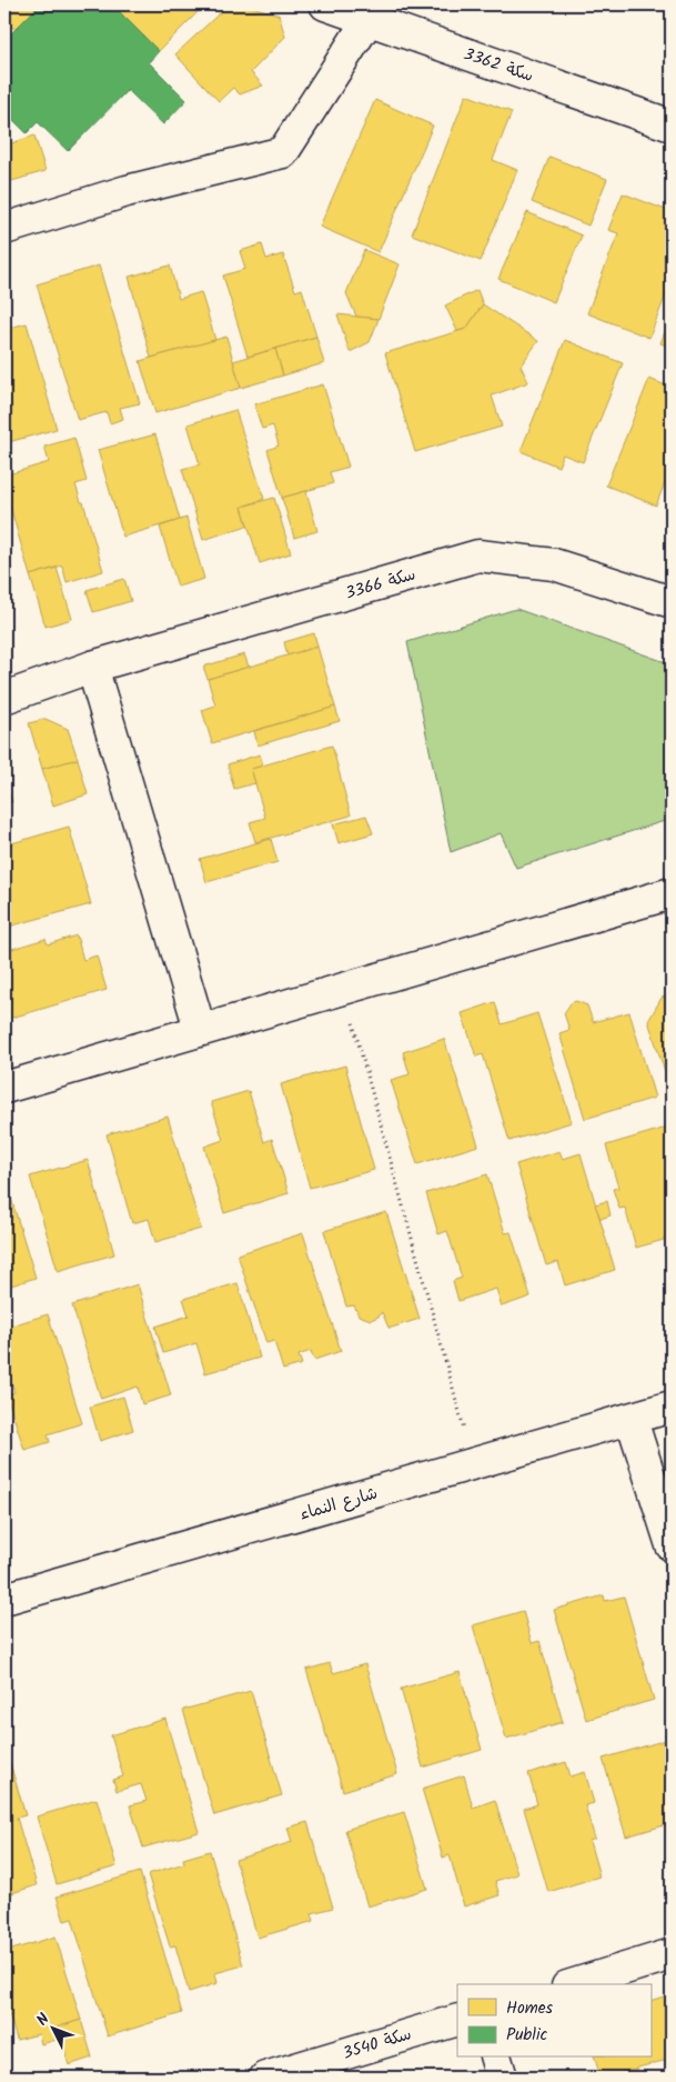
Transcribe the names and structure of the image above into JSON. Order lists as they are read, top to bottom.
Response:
{
  "streets": {
    "street": [
      "سكة 3362",
      "سكة 3366",
      "شارع النماء",
      "سكة 3540"
    ]
  },
  "legend": ["Homes", "Public"],
  "north": "top left"
}
